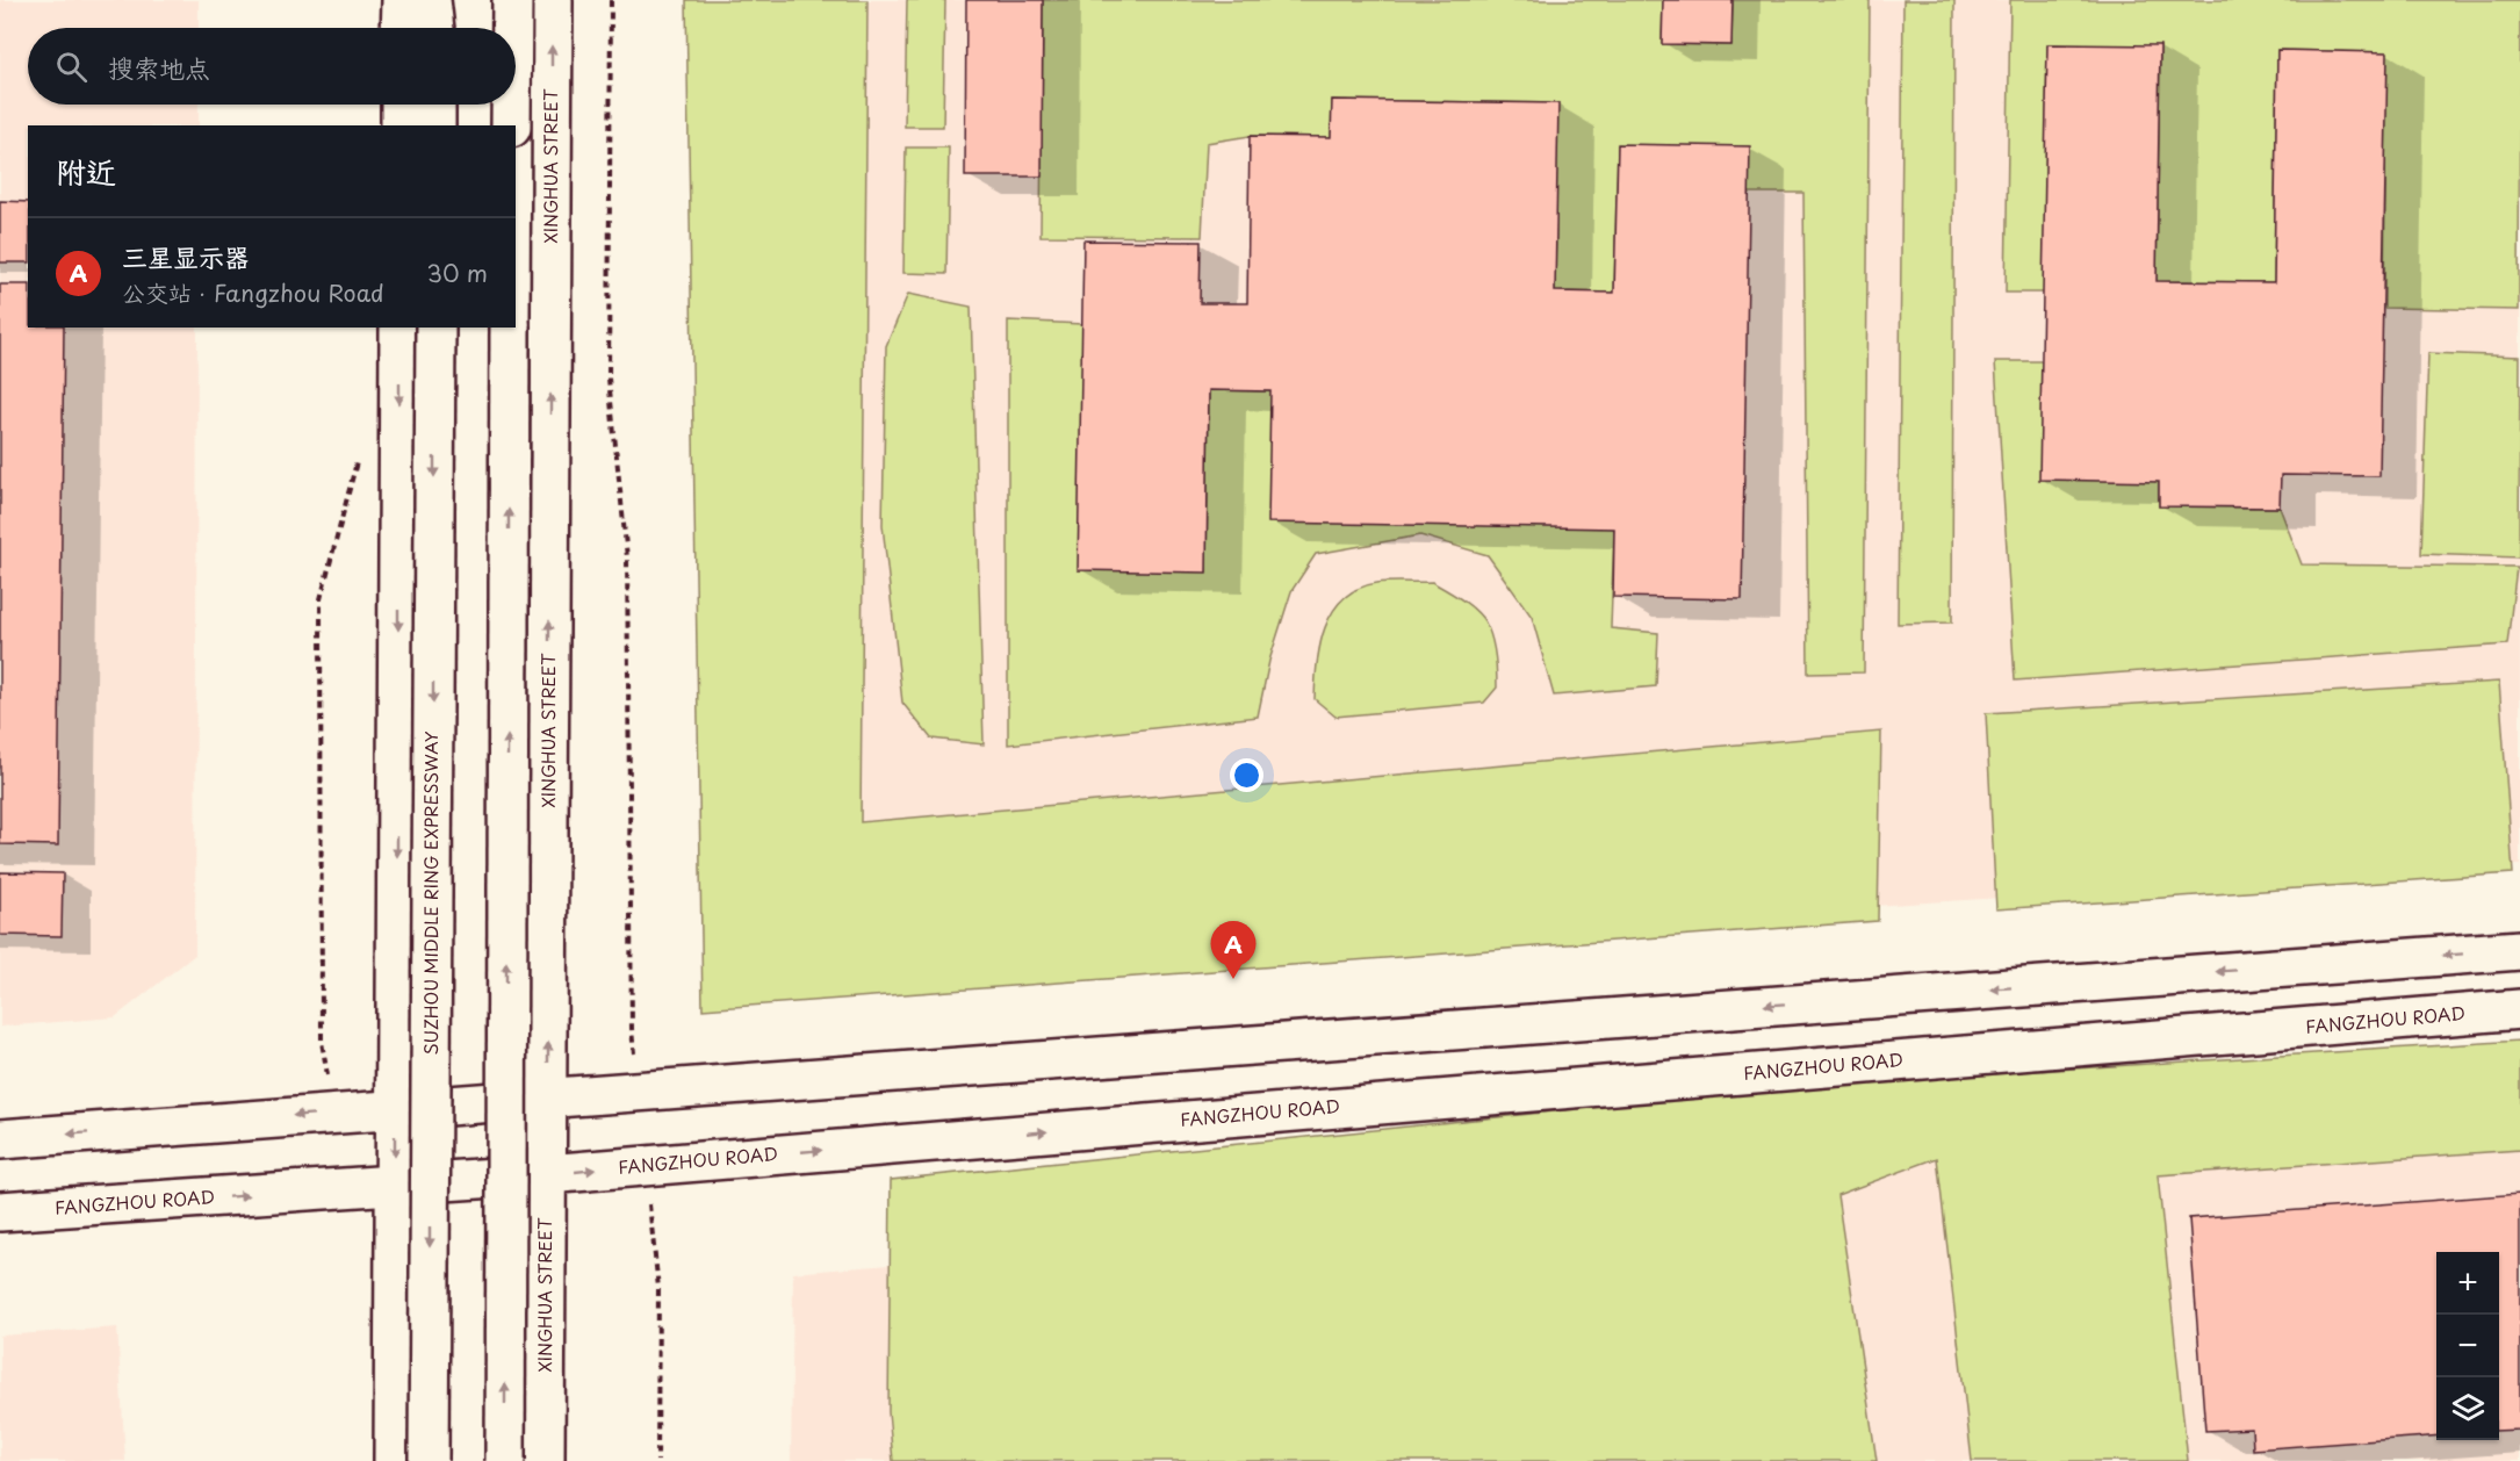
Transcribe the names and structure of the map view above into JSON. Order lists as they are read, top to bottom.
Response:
{
  "streets": {
    "main road": ["XINGHUA STREET", "SUZHOU MIDDLE RING EXPRESSWAY", "FANGZHOU ROAD"]
  },
  "crossings": [
    ["XINGHUA STREET", "FANGZHOU ROAD"]
  ],
  "page": {
    "search": "搜索地点",
    "heading": "附近",
    "list": [
      {
        "mark": "A",
        "name": "三星显示器",
        "note": "公交站 · Fangzhou Road",
        "value": "30 m"
      }
    ],
    "pins": "A",
    "map_buttons": ["+", "−"]
  }
}
